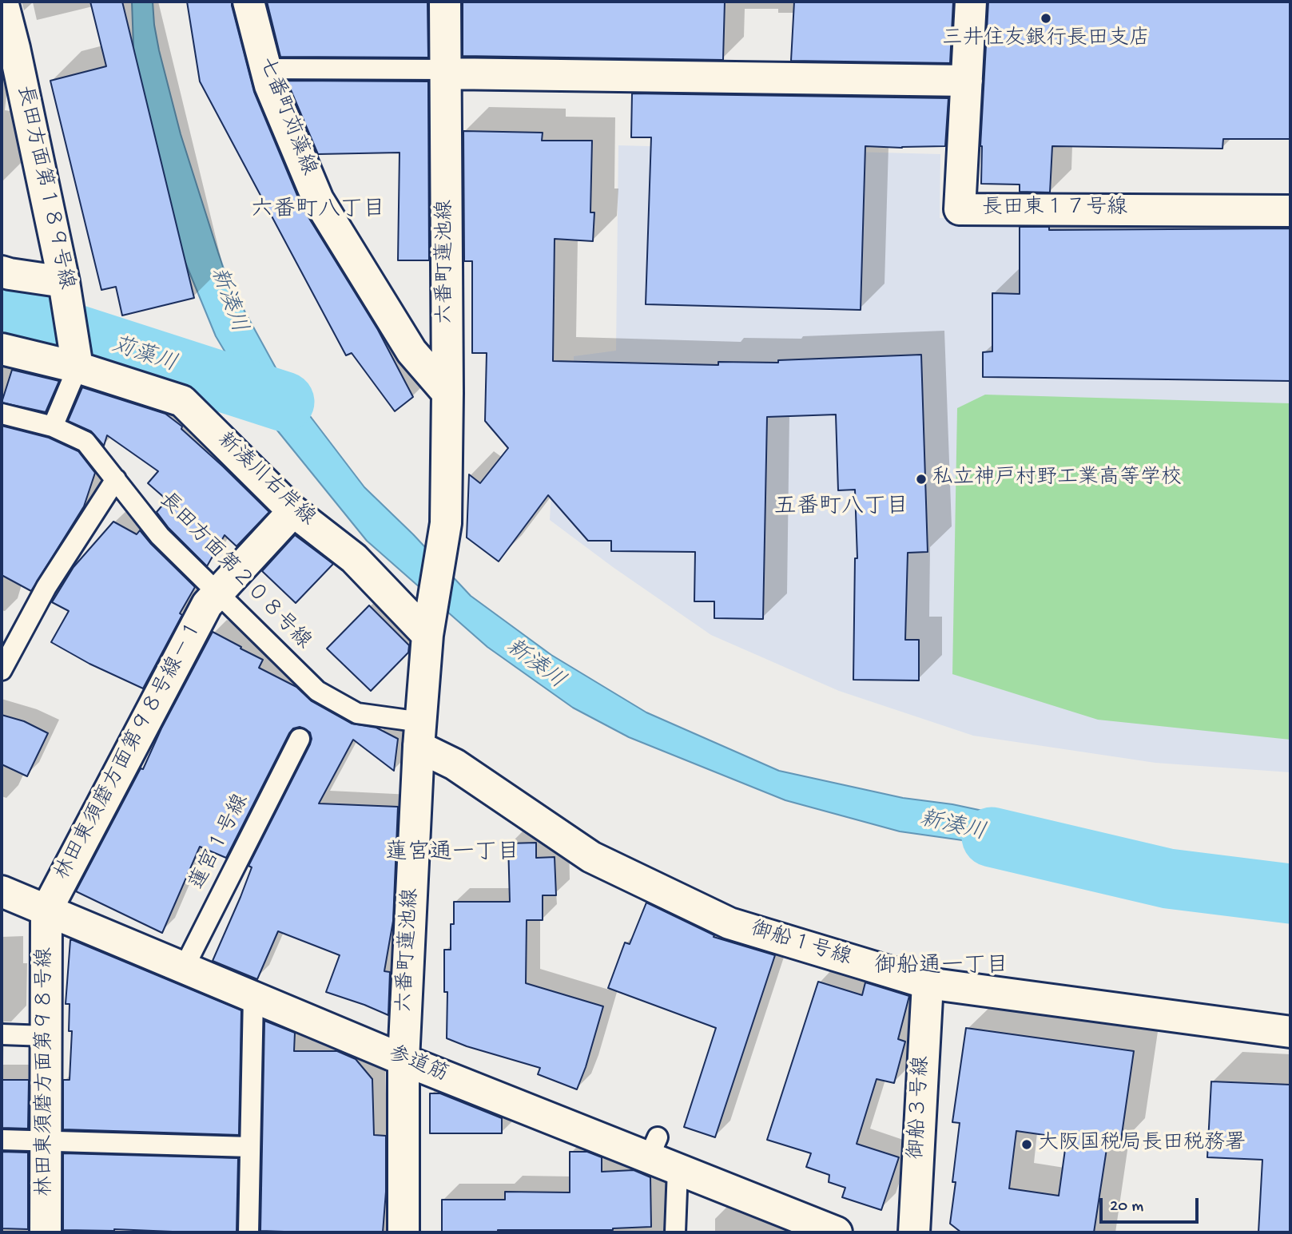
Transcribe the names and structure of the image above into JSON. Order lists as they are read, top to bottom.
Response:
{
  "streets": {
    "street": [
      "七番町苅藻線",
      "長田方面第１８９号線",
      "長田東１７号線",
      "六番町蓮池線",
      "新湊川右岸線",
      "林田東須磨方面第９８号線－１",
      "御船１号線",
      "参道筋",
      "林田東須磨方面第９８号線",
      "御船３号線"
    ],
    "lane": ["長田方面第２０８号線", "蓮宮１号線"]
  },
  "crossings": [
    ["七番町苅藻線", "六番町蓮池線"],
    ["長田方面第１８９号線", "新湊川右岸線"],
    ["六番町蓮池線", "新湊川右岸線"],
    ["六番町蓮池線", "長田方面第２０８号線"],
    ["六番町蓮池線", "御船１号線"],
    ["六番町蓮池線", "参道筋"],
    ["新湊川右岸線", "林田東須磨方面第９８号線－１"],
    ["長田方面第２０８号線", "林田東須磨方面第９８号線－１"],
    ["長田方面第２０８号線", "御船１号線"],
    ["林田東須磨方面第９８号線－１", "参道筋"],
    ["林田東須磨方面第９８号線－１", "林田東須磨方面第９８号線"],
    ["蓮宮１号線", "参道筋"],
    ["御船１号線", "御船３号線"],
    ["参道筋", "林田東須磨方面第９８号線"]
  ],
  "districts": [
    "六番町八丁目",
    "五番町八丁目",
    "蓮宮通一丁目",
    "御船通一丁目"
  ],
  "water": ["新湊川", "苅藻川"],
  "places": ["三井住友銀行長田支店", "私立神戸村野工業高等学校", "大阪国税局長田税務署"],
  "scale_bar": "20 m"
}
